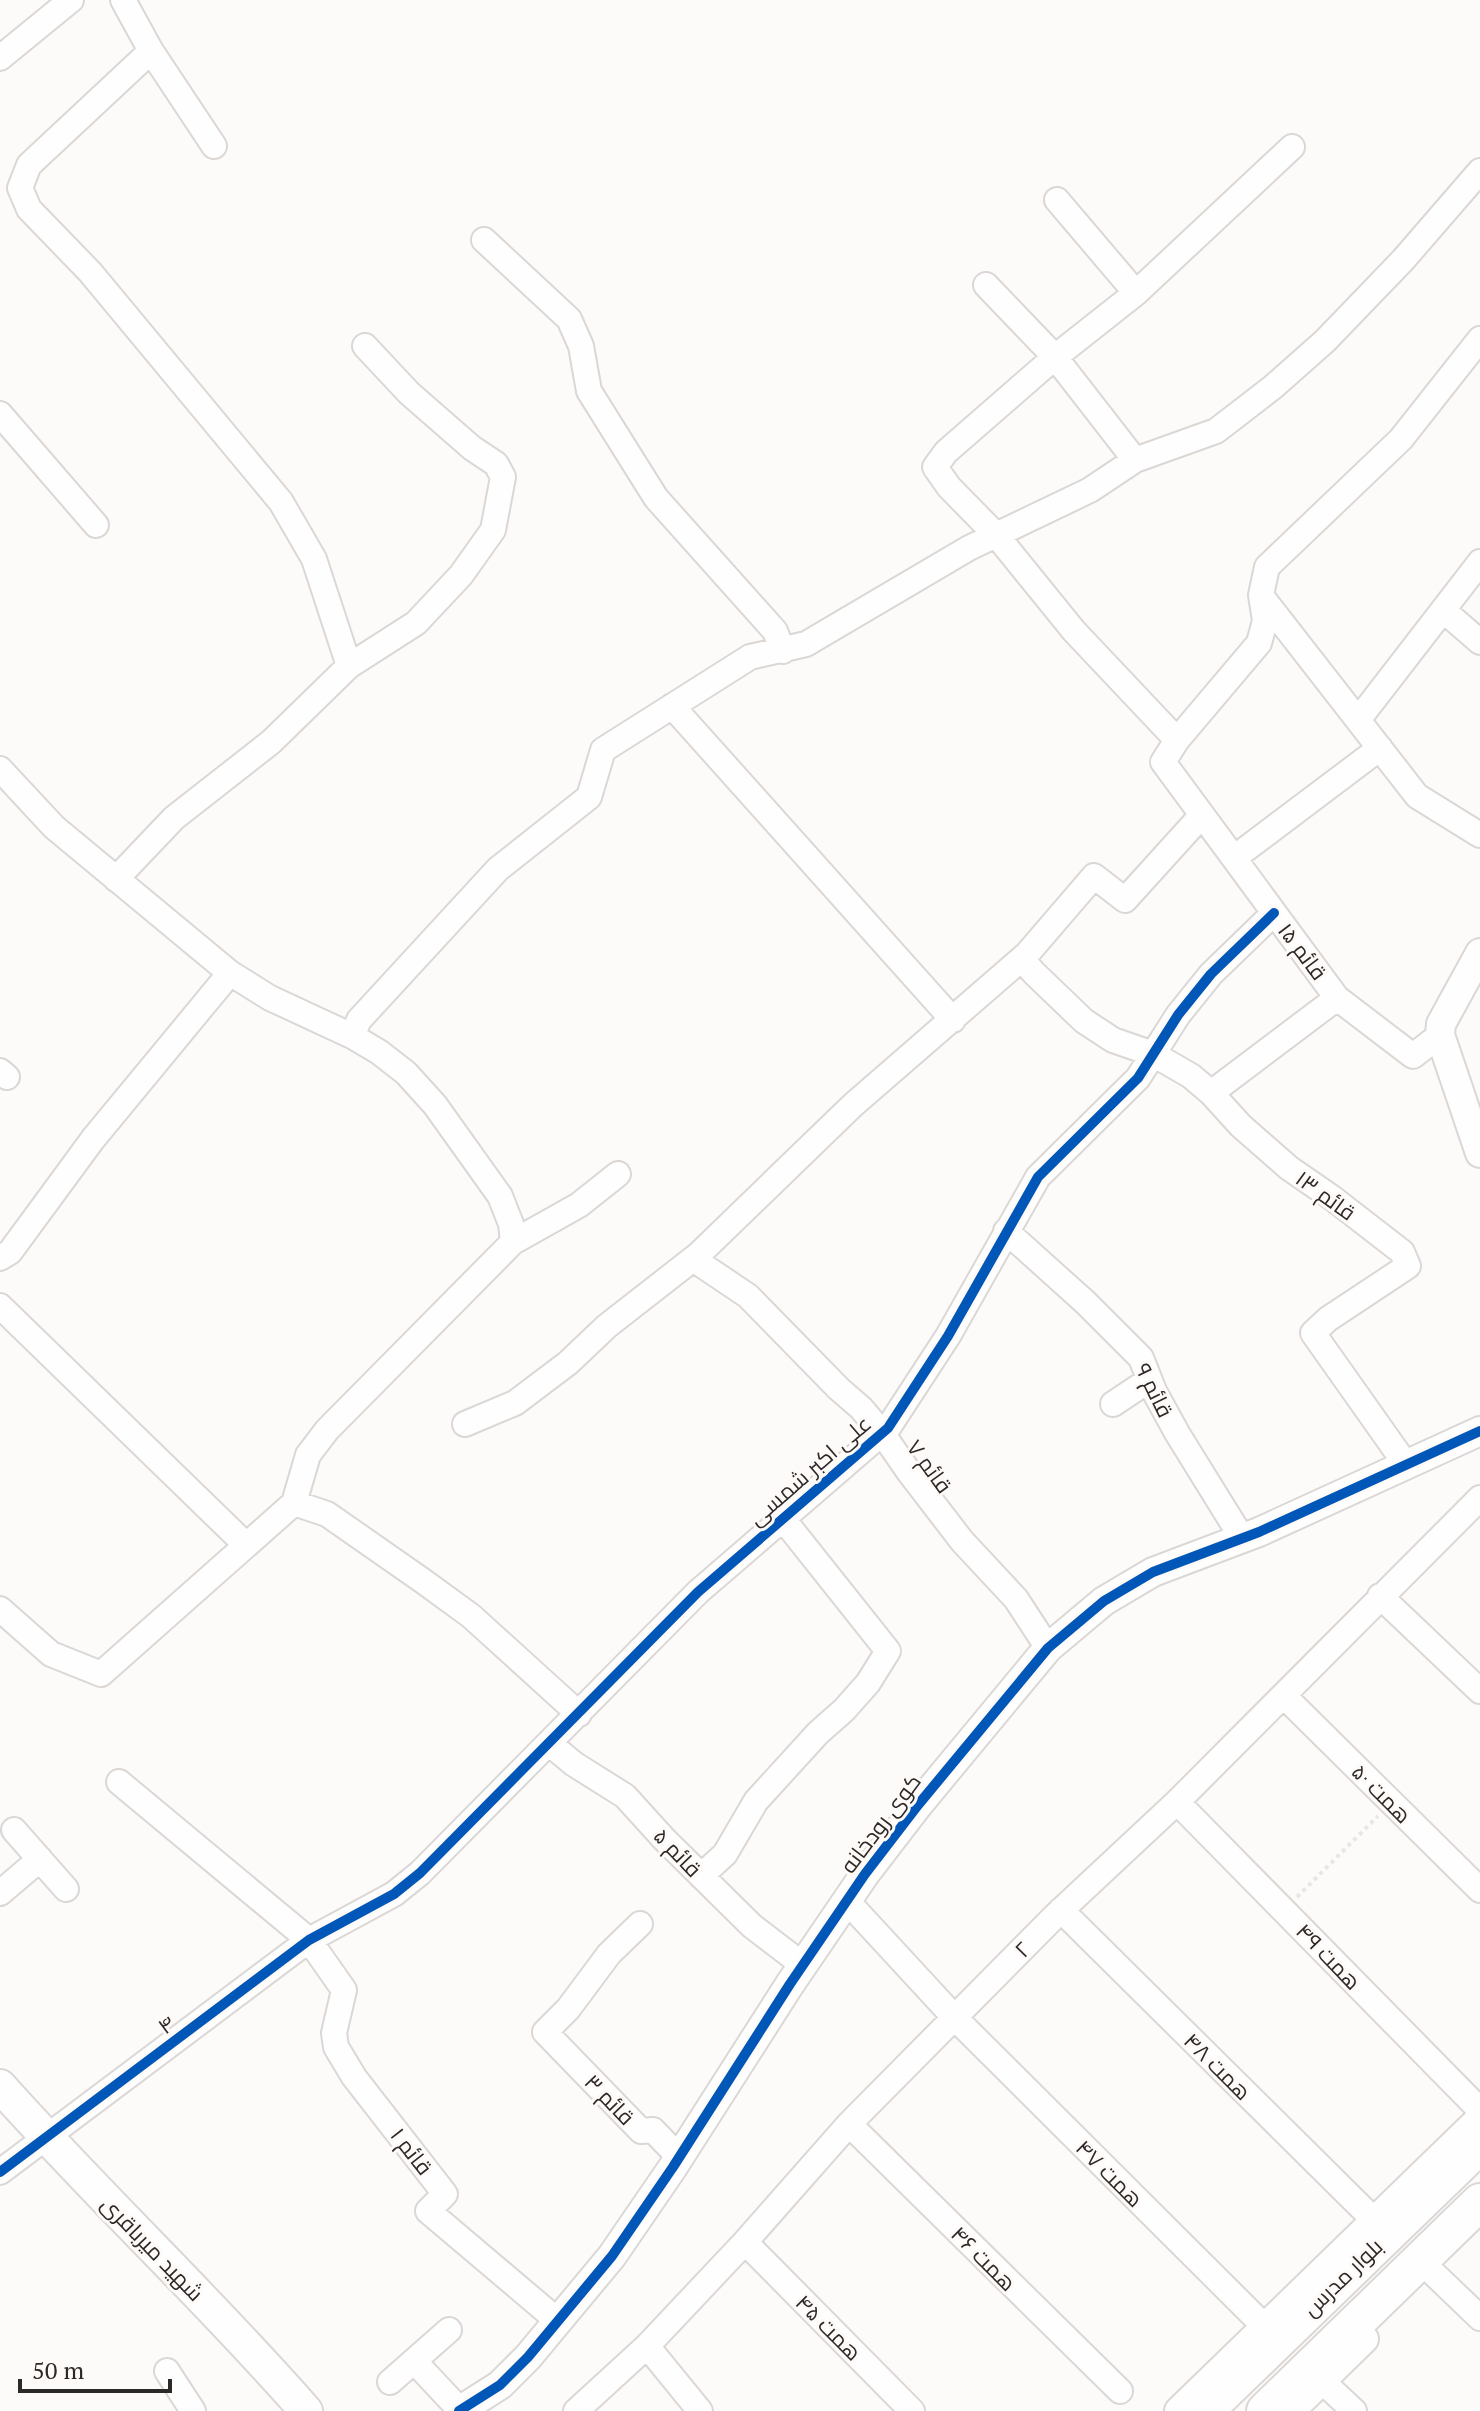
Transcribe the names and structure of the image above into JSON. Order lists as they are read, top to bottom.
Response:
{
  "streets": {
    "main road": ["شهید میرباقری", "بلوار مدرس"],
    "street": [
      "قائم ۱۵",
      "قائم ۱۳",
      "قائم ۹",
      "قائم ۷",
      "علی اکبر شمسی",
      "همت ۵۰",
      "کوی رودخانه",
      "قائم ۵",
      "۲",
      "همت ۴۹",
      "۴",
      "همت ۴۸",
      "قائم ۳",
      "قائم ۱",
      "همت ۴۷",
      "همت ۴۶",
      "همت ۴۵"
    ]
  },
  "crossings": [
    ["قائم ۱۵", "علی اکبر شمسی"],
    ["قائم ۱۳", "علی اکبر شمسی"],
    ["قائم ۱۳", "کوی رودخانه"],
    ["قائم ۹", "علی اکبر شمسی"],
    ["قائم ۹", "کوی رودخانه"],
    ["قائم ۷", "علی اکبر شمسی"],
    ["قائم ۷", "کوی رودخانه"],
    ["علی اکبر شمسی", "قائم ۵"],
    ["علی اکبر شمسی", "۴"],
    ["علی اکبر شمسی", "قائم ۱"],
    ["همت ۵۰", "۲"],
    ["کوی رودخانه", "قائم ۵"],
    ["کوی رودخانه", "قائم ۳"],
    ["کوی رودخانه", "قائم ۱"],
    ["کوی رودخانه", "همت ۴۷"],
    ["۲", "همت ۴۹"],
    ["۲", "همت ۴۸"],
    ["۲", "همت ۴۷"],
    ["۲", "همت ۴۶"],
    ["۲", "همت ۴۵"],
    ["۴", "قائم ۱"],
    ["۴", "شهید میرباقری"]
  ],
  "scale_bar": "50 m"
}
